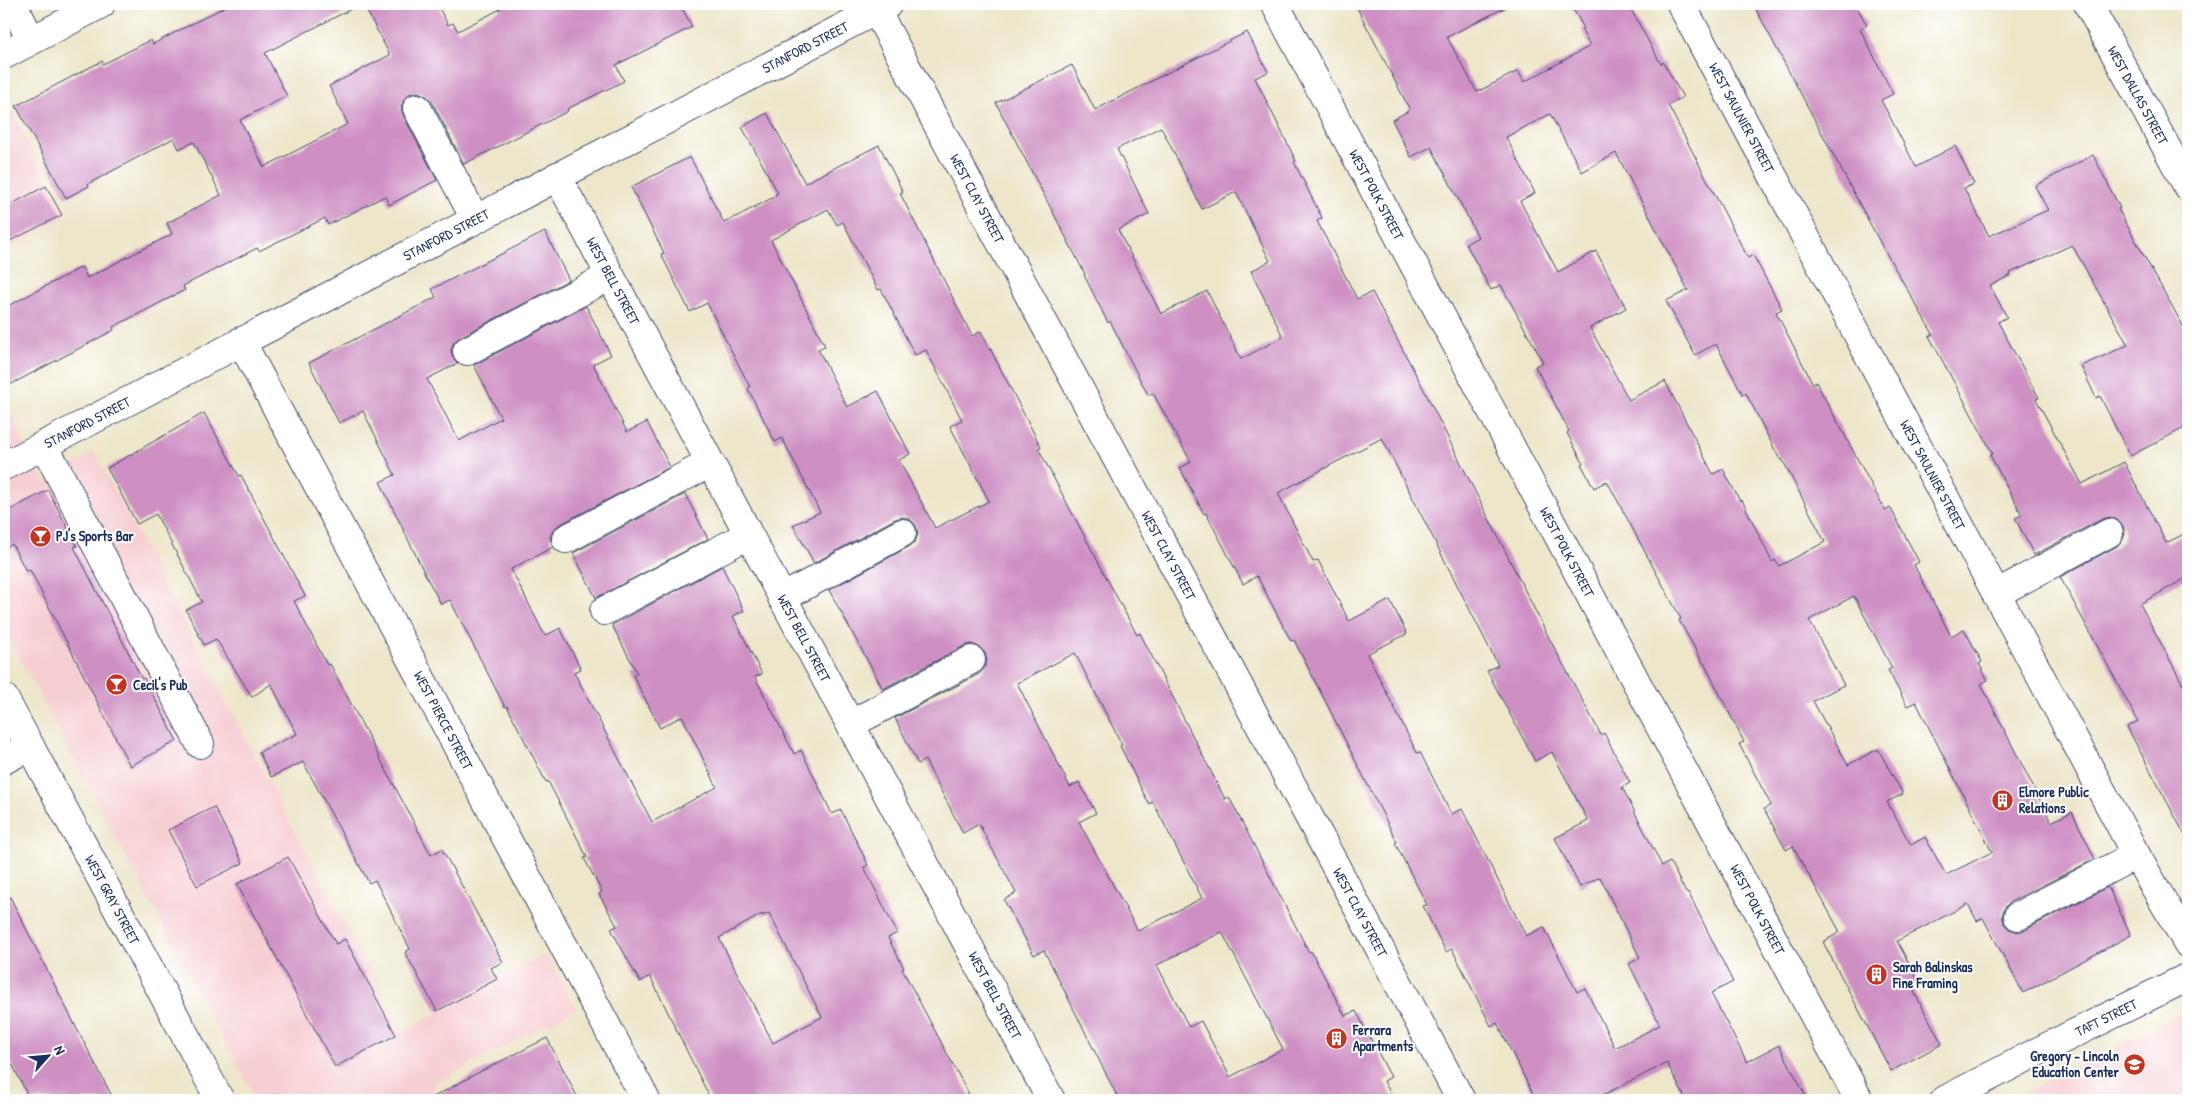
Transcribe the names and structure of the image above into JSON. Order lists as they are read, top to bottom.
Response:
{
  "streets": {
    "street": [
      "STANFORD STREET",
      "WEST DALLAS STREET",
      "WEST SAULNIER STREET",
      "WEST POLK STREET",
      "WEST CLAY STREET",
      "WEST BELL STREET",
      "WEST PIERCE STREET",
      "WEST GRAY STREET",
      "TAFT STREET"
    ]
  },
  "crossings": [
    ["STANFORD STREET", "WEST CLAY STREET"],
    ["STANFORD STREET", "WEST BELL STREET"],
    ["STANFORD STREET", "WEST PIERCE STREET"]
  ],
  "places": {
    "bar": ["PJ's Sports Bar", "Cecil's Pub"],
    "building": ["Elmore Public Relations", "Sarah Balinskas Fine Framing", "Ferrara Apartments"],
    "school or university": ["Gregory - Lincoln Education Center"]
  },
  "north": "top right"
}
